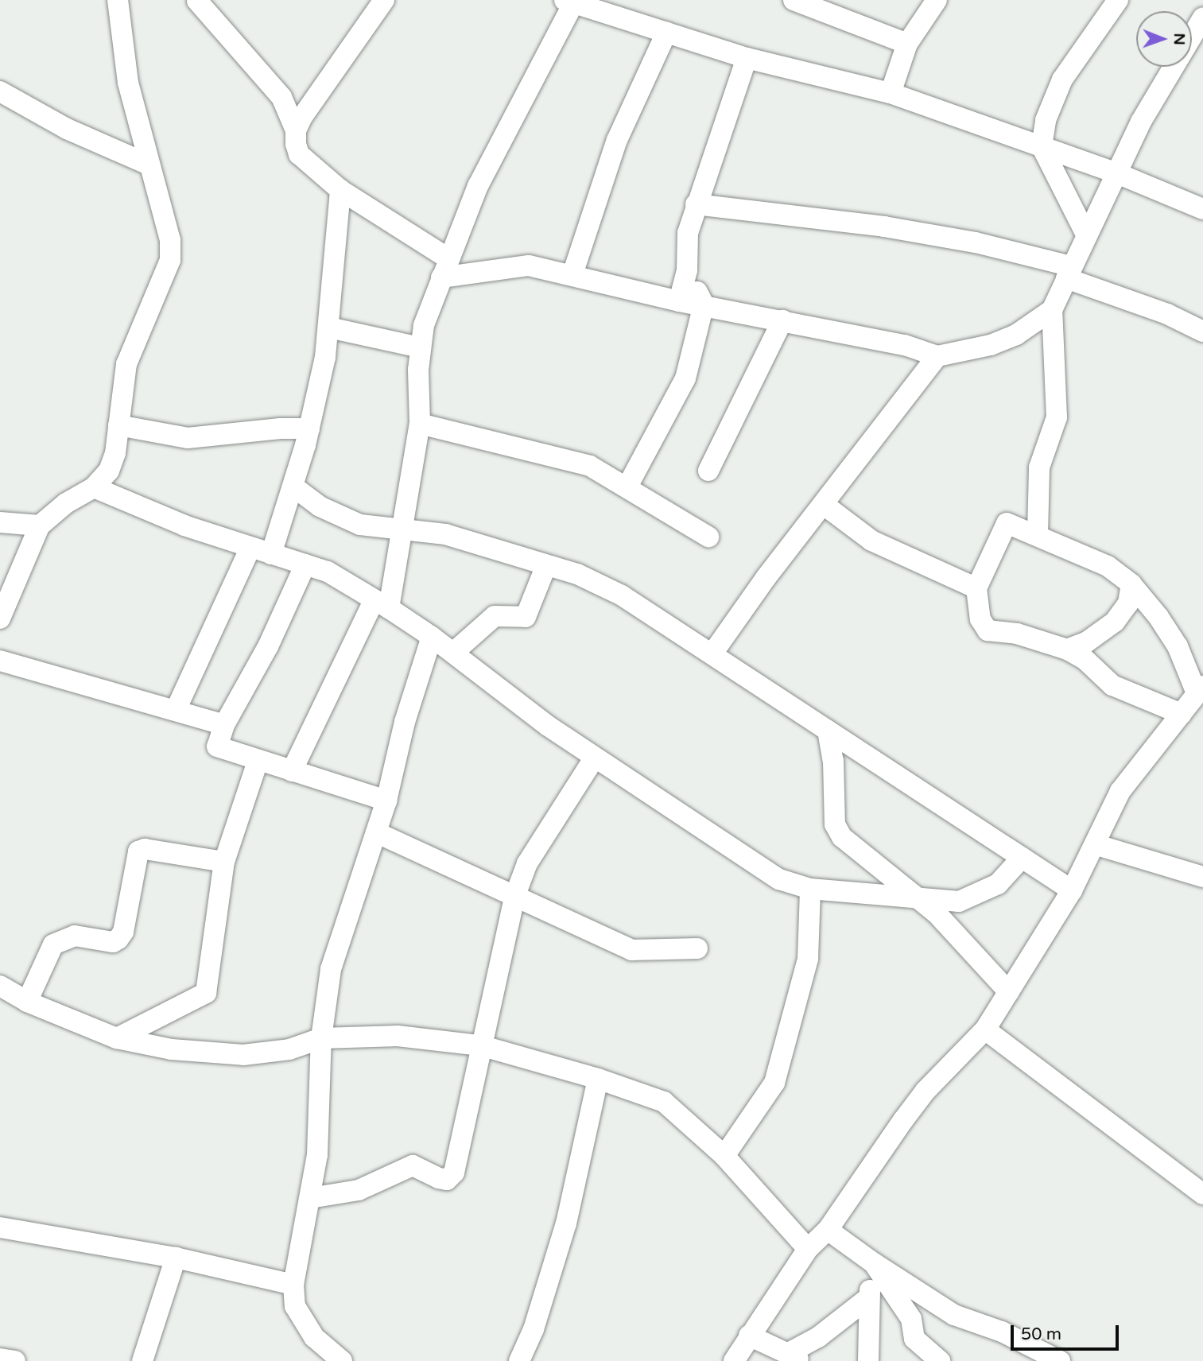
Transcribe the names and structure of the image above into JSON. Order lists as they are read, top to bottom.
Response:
{
  "scale_bar": "50 m",
  "north": "right"
}
